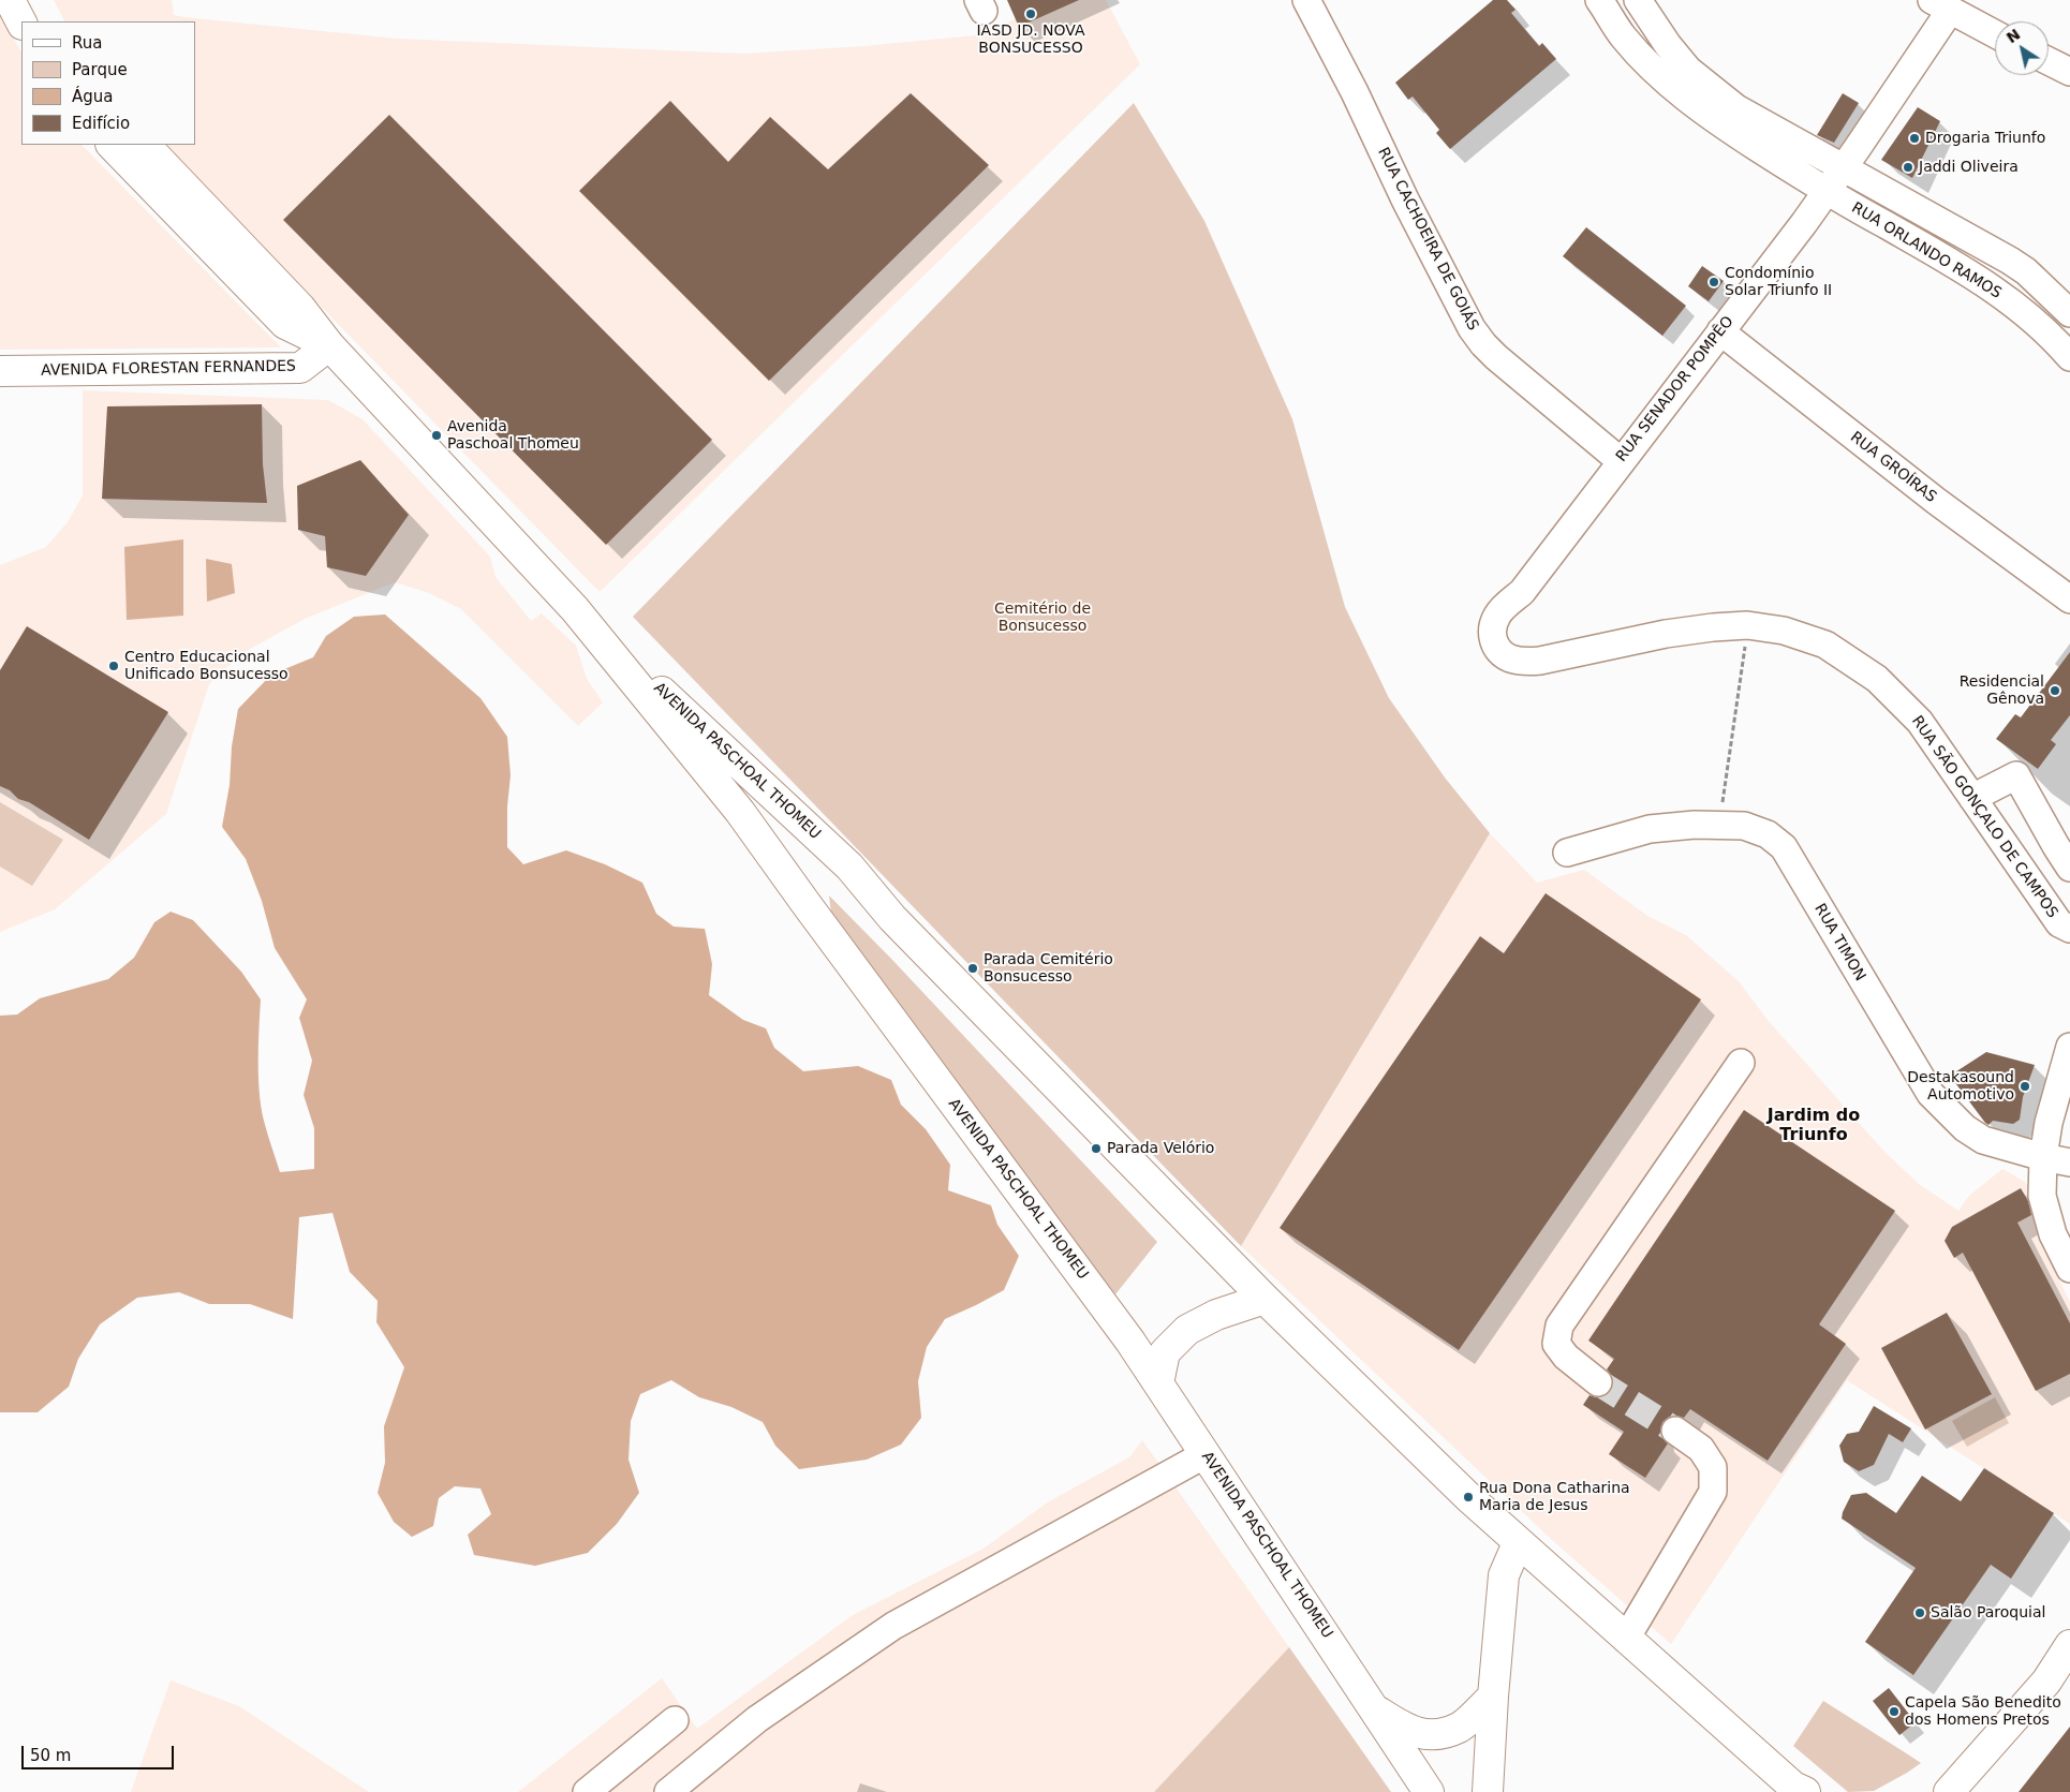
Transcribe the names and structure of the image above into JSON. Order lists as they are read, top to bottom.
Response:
{
  "streets": {
    "main road": ["AVENIDA FLORESTAN FERNANDES", "AVENIDA PASCHOAL THOMEU"],
    "street": [
      "RUA CACHOEIRA DE GOIÁS",
      "RUA ORLANDO RAMOS",
      "RUA SENADOR POMPÊO",
      "RUA GROÍRAS",
      "RUA SÃO GONÇALO DE CAMPOS",
      "RUA TIMON"
    ]
  },
  "crossings": [
    ["RUA CACHOEIRA DE GOIÁS", "RUA SENADOR POMPÊO"],
    ["RUA ORLANDO RAMOS", "RUA SENADOR POMPÊO"],
    ["AVENIDA FLORESTAN FERNANDES", "AVENIDA PASCHOAL THOMEU"],
    ["RUA SENADOR POMPÊO", "RUA GROÍRAS"],
    ["RUA SENADOR POMPÊO", "RUA SÃO GONÇALO DE CAMPOS"]
  ],
  "districts": ["Jardim do Triunfo"],
  "parks": ["Cemitério de Bonsucesso"],
  "places": [
    "IASD JD. NOVA BONSUCESSO",
    "Drogaria Triunfo",
    "Jaddi Oliveira",
    "Condomínio Solar Triunfo II",
    "Avenida Paschoal Thomeu",
    "Centro Educacional Unificado Bonsucesso",
    "Residencial Gênova",
    "Parada Cemitério Bonsucesso",
    "Destakasound Automotivo",
    "Parada Velório",
    "Rua Dona Catharina Maria de Jesus",
    "Salão Paroquial",
    "Capela São Benedito dos Homens Pretos"
  ],
  "legend": [
    "Rua",
    "Parque",
    "Água",
    "Edifício"
  ],
  "scale_bar": "50 m",
  "north": "top left"
}
